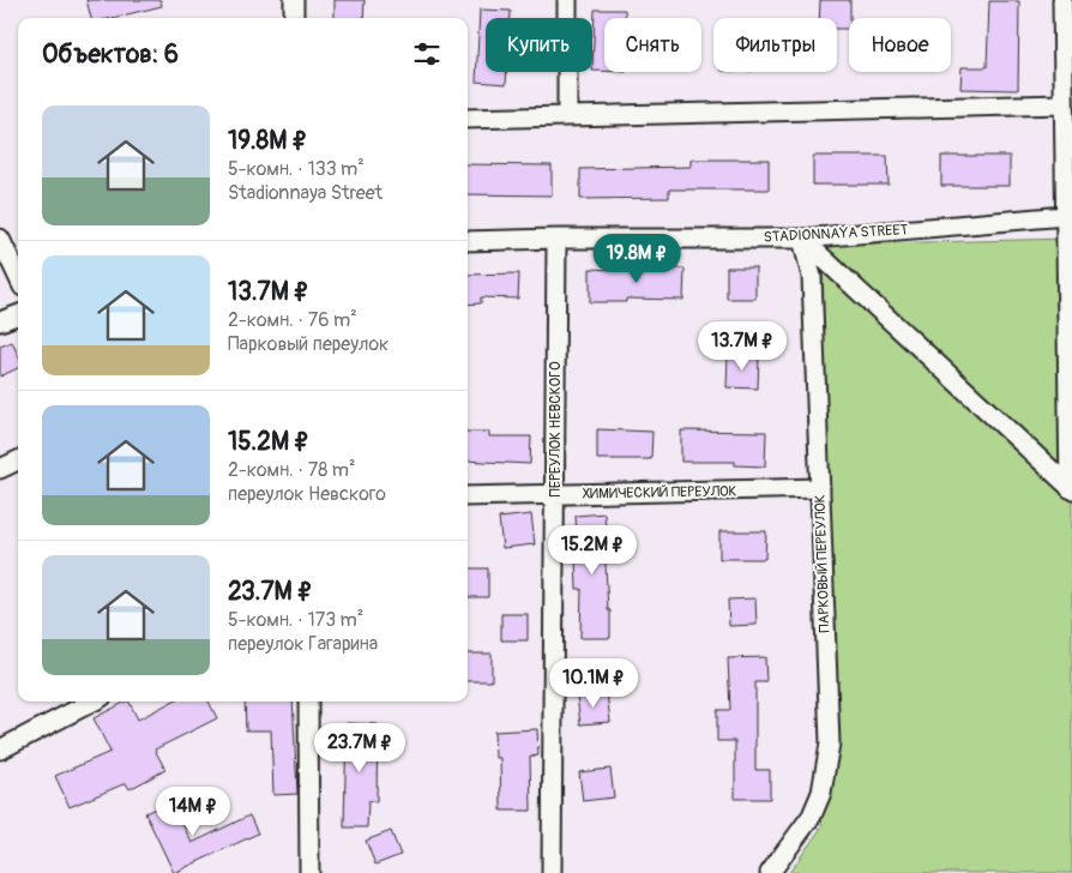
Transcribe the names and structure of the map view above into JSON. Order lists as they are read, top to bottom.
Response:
{
  "streets": {
    "street": [
      "STADIONNAYA STREET",
      "ПЕРЕУЛОК НЕВСКОГО",
      "ХИМИЧЕСКИЙ ПЕРЕУЛОК",
      "ПАРКОВЫЙ ПЕРЕУЛОК"
    ]
  },
  "crossings": [
    ["STADIONNAYA STREET", "ПЕРЕУЛОК НЕВСКОГО"],
    ["STADIONNAYA STREET", "ПАРКОВЫЙ ПЕРЕУЛОК"],
    ["ПЕРЕУЛОК НЕВСКОГО", "ХИМИЧЕСКИЙ ПЕРЕУЛОК"],
    ["ХИМИЧЕСКИЙ ПЕРЕУЛОК", "ПАРКОВЫЙ ПЕРЕУЛОК"]
  ],
  "page": {
    "chip": [
      "Купить",
      "Снять",
      "Фильтры",
      "Новое"
    ],
    "heading": "Объектов: 6",
    "list": [
      {
        "name": "19.8M ₽",
        "note": "5-комн. · 133 m² · Stadionnaya Street"
      },
      {
        "name": "13.7M ₽",
        "note": "2-комн. · 76 m² · Парковый переулок"
      },
      {
        "name": "15.2M ₽",
        "note": "2-комн. · 78 m² · переулок Невского"
      },
      {
        "name": "23.7M ₽",
        "note": "5-комн. · 173 m² · переулок Гагарина"
      }
    ],
    "price": [
      "19.8M ₽",
      "13.7M ₽",
      "15.2M ₽",
      "10.1M ₽",
      "23.7M ₽",
      "14M ₽"
    ]
  }
}
